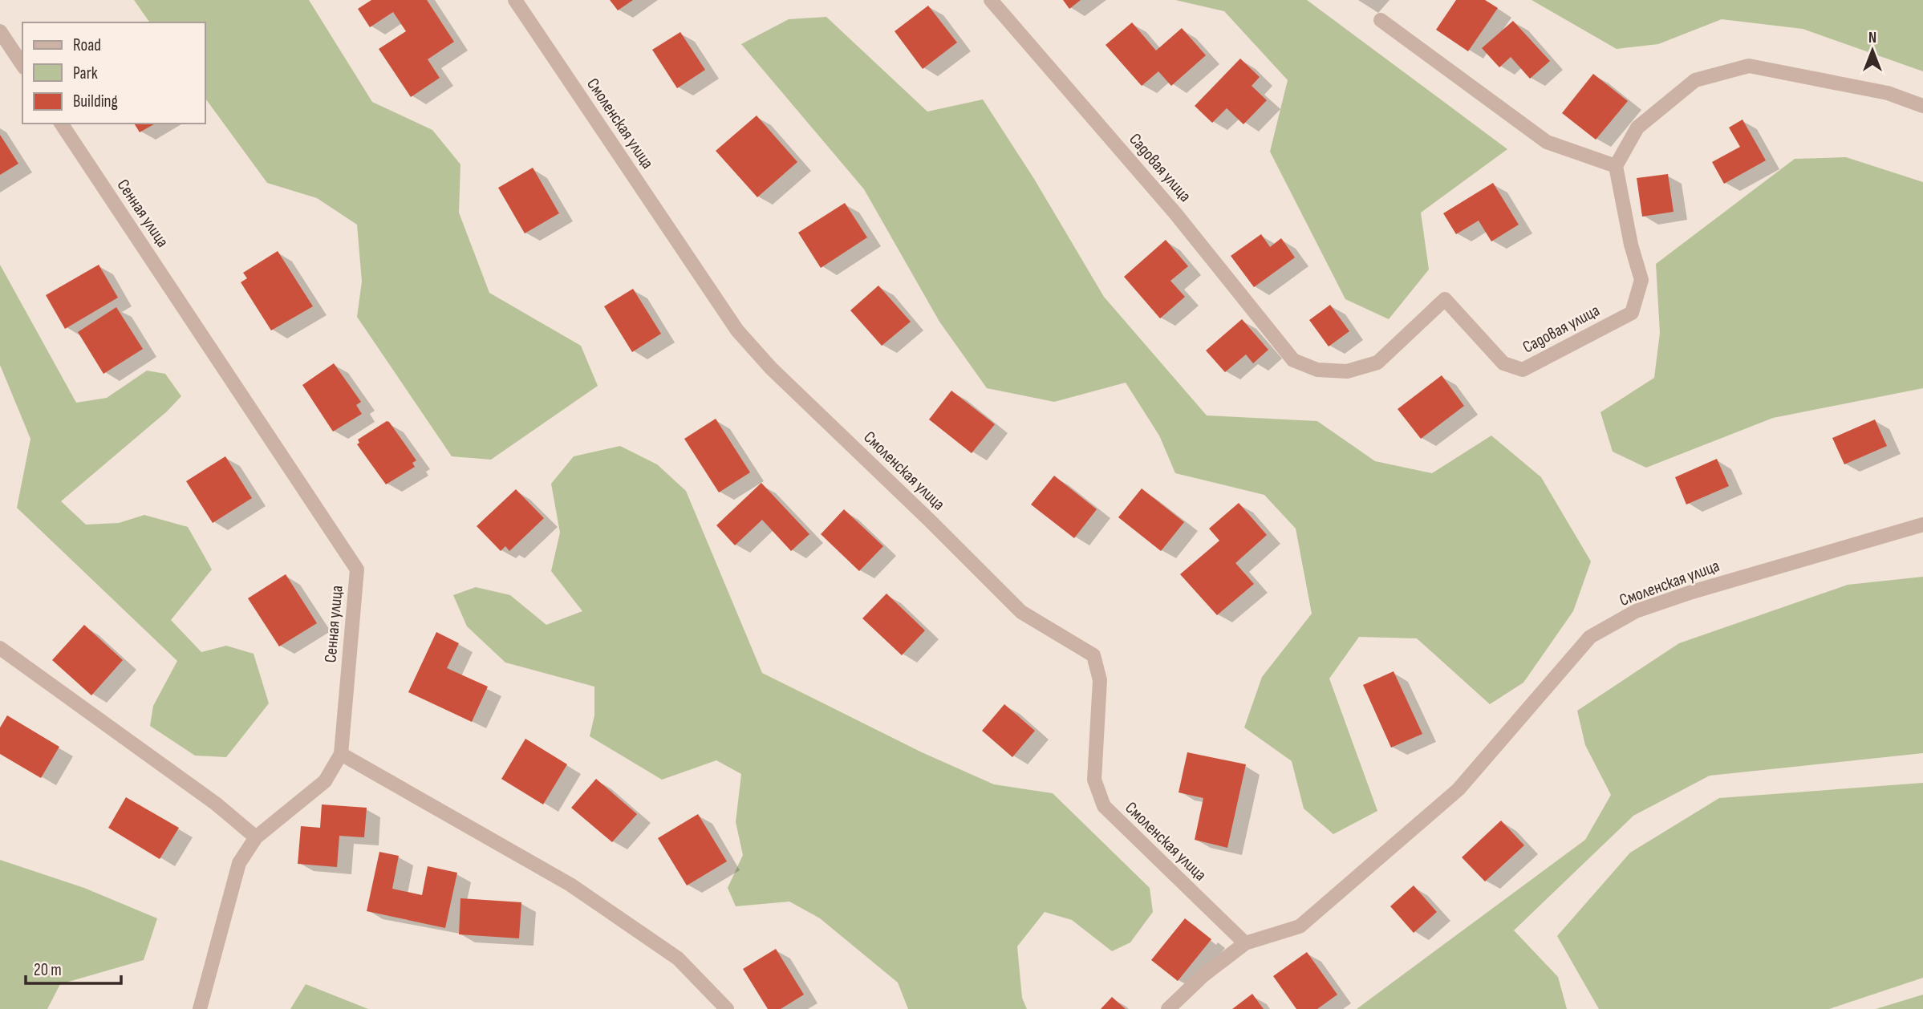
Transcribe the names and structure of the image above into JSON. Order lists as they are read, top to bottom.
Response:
{
  "streets": {
    "street": ["Смоленская улица", "Садовая улица", "Сенная улица"]
  },
  "legend": ["Road", "Park", "Building"],
  "scale_bar": "20 m",
  "north": "top"
}
